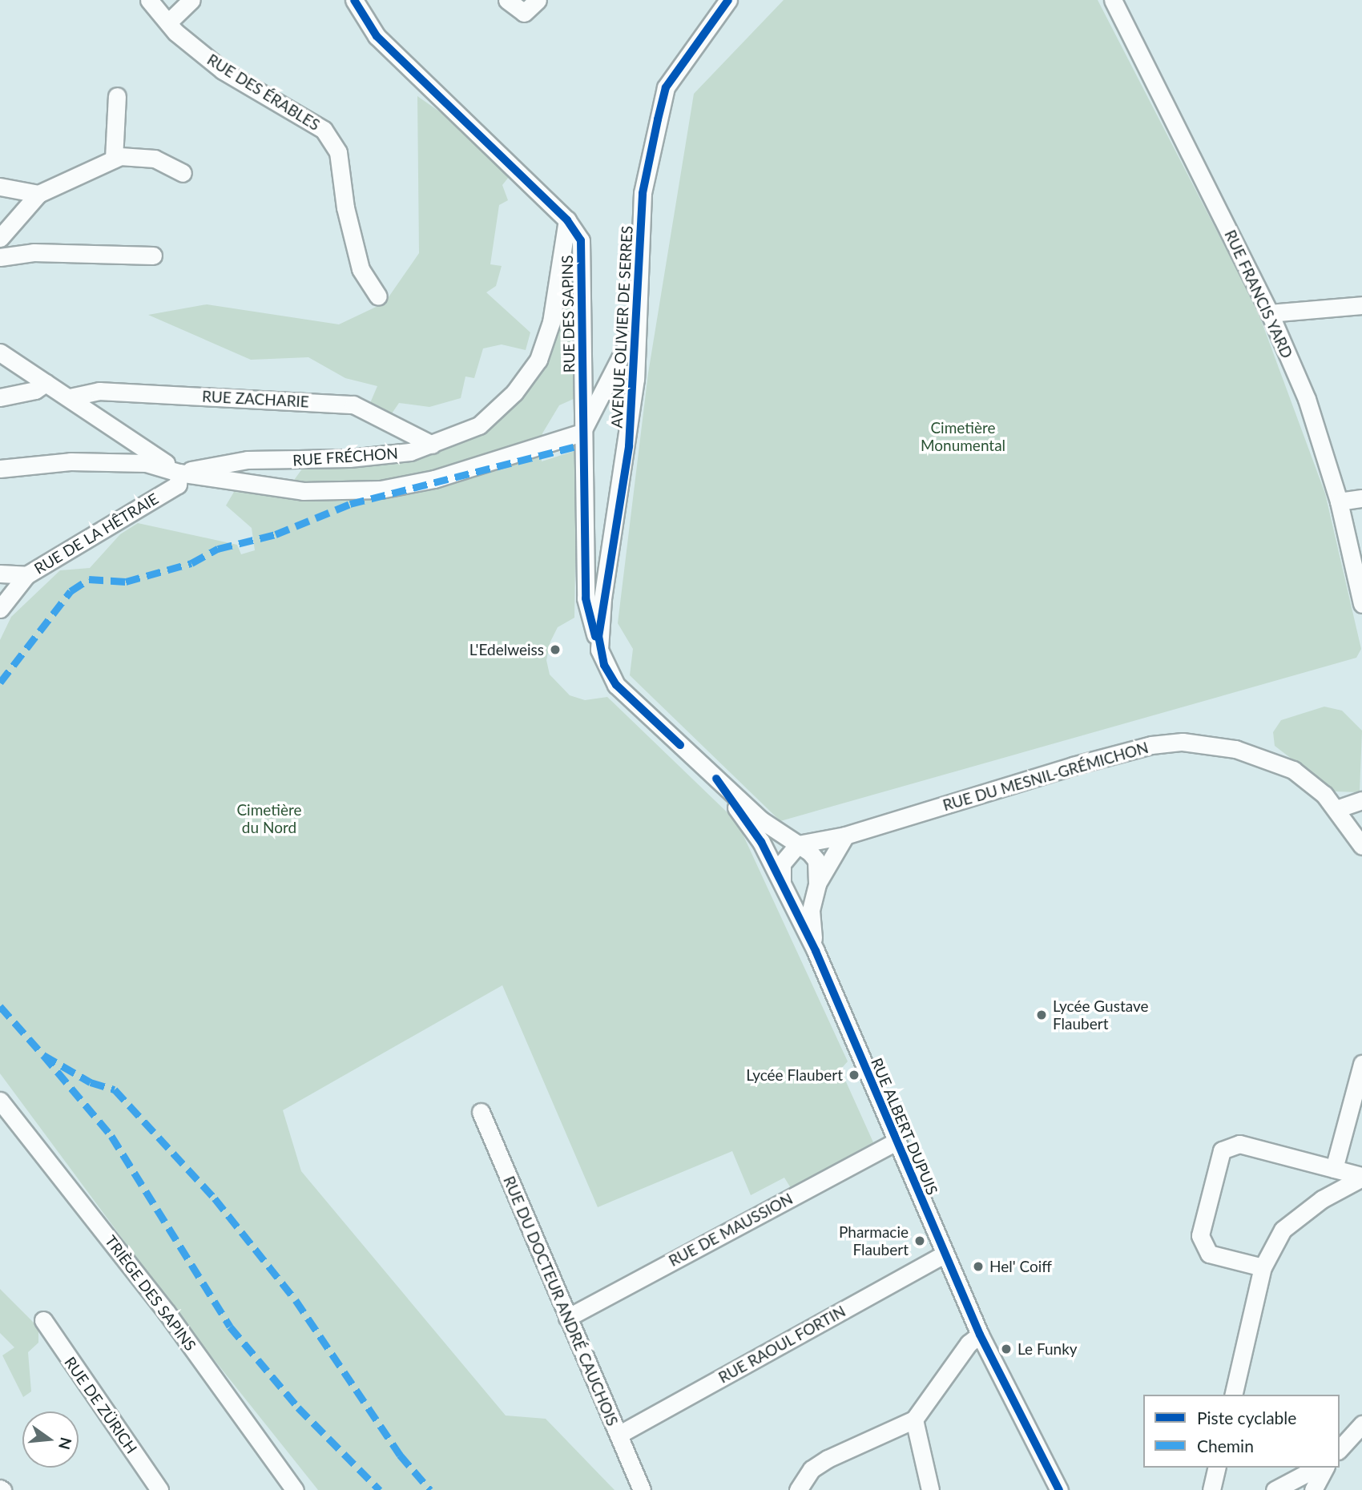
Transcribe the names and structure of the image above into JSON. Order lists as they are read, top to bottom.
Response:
{
  "streets": {
    "street": [
      "RUE DES ÉRABLES",
      "RUE FRANCIS YARD",
      "RUE DES SAPINS",
      "AVENUE OLIVIER DE SERRES",
      "RUE ZACHARIE",
      "RUE FRÉCHON",
      "RUE DE LA HÊTRAIE",
      "RUE DU MESNIL-GRÉMICHON",
      "RUE ALBERT DUPUIS",
      "RUE DE MAUSSION",
      "TRIÈGE DES SAPINS",
      "RUE DU DOCTEUR ANDRÉ CAUCHOIS",
      "RUE RAOUL FORTIN",
      "RUE DE ZÜRICH"
    ]
  },
  "crossings": [
    ["RUE DES SAPINS", "AVENUE OLIVIER DE SERRES"],
    ["RUE DES SAPINS", "RUE FRÉCHON"],
    ["AVENUE OLIVIER DE SERRES", "RUE DU MESNIL-GRÉMICHON"],
    ["AVENUE OLIVIER DE SERRES", "RUE ALBERT DUPUIS"],
    ["RUE ZACHARIE", "RUE FRÉCHON"],
    ["RUE FRÉCHON", "RUE DE LA HÊTRAIE"],
    ["RUE DU MESNIL-GRÉMICHON", "RUE ALBERT DUPUIS"],
    ["RUE ALBERT DUPUIS", "RUE DE MAUSSION"],
    ["RUE ALBERT DUPUIS", "RUE RAOUL FORTIN"],
    ["RUE DE MAUSSION", "RUE DU DOCTEUR ANDRÉ CAUCHOIS"],
    ["RUE DU DOCTEUR ANDRÉ CAUCHOIS", "RUE RAOUL FORTIN"]
  ],
  "parks": ["Cimetière Monumental", "Cimetière du Nord"],
  "places": [
    "L'Edelweiss",
    "Lycée Gustave Flaubert",
    "Lycée Flaubert",
    "Pharmacie Flaubert",
    "Hel' Coiff",
    "Le Funky"
  ],
  "legend": ["Piste cyclable", "Chemin"],
  "north": "right"
}
